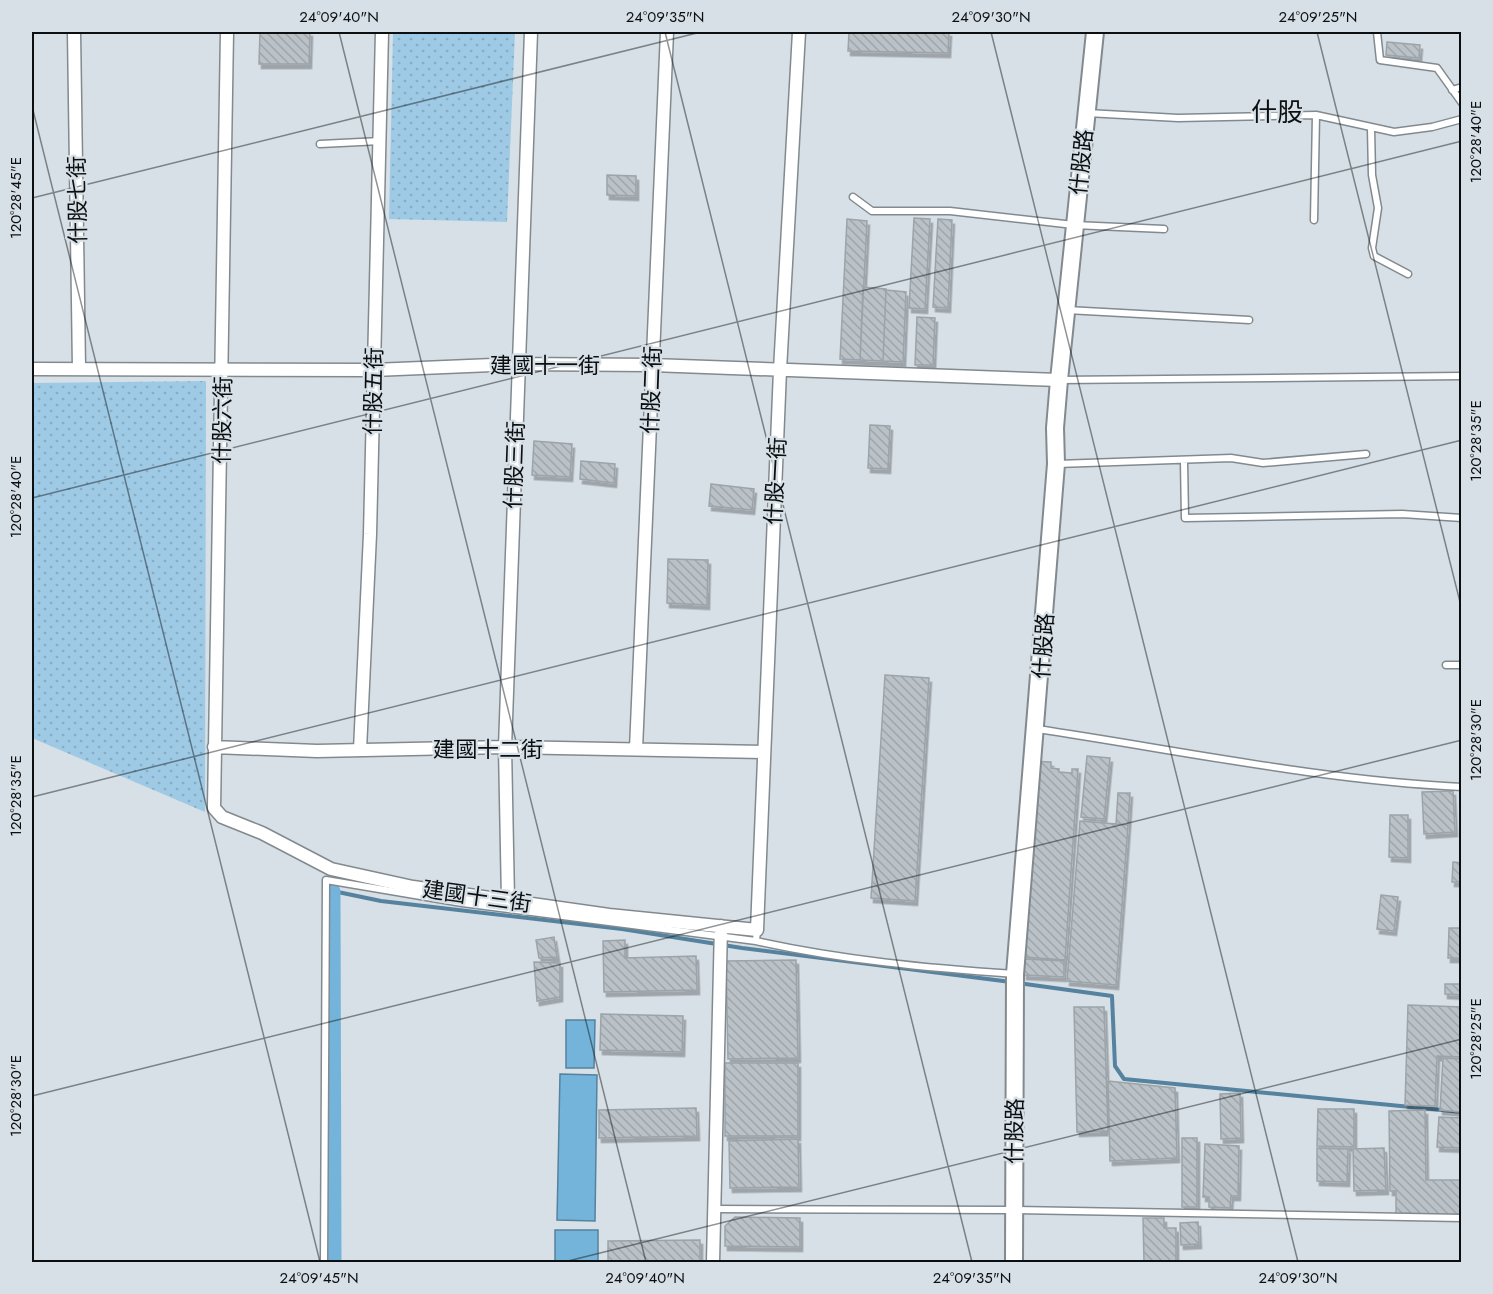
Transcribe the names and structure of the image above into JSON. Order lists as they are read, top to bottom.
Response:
{
  "streets": {
    "street": [
      "什股路",
      "什股七街",
      "建國十一街",
      "什股二街",
      "什股五街",
      "什股六街",
      "什股三街",
      "什股一街",
      "建國十二街",
      "建國十三街"
    ]
  },
  "crossings": [
    ["什股路", "建國十一街"],
    ["什股七街", "建國十一街"],
    ["建國十一街", "什股二街"],
    ["建國十一街", "什股五街"],
    ["建國十一街", "什股六街"],
    ["建國十一街", "什股三街"],
    ["建國十一街", "什股一街"],
    ["什股二街", "建國十二街"],
    ["什股五街", "建國十二街"],
    ["什股六街", "建國十二街"],
    ["什股六街", "建國十三街"],
    ["什股三街", "建國十二街"],
    ["什股三街", "建國十三街"],
    ["什股一街", "建國十二街"],
    ["什股一街", "建國十三街"]
  ],
  "districts": ["什股"],
  "coordinates": [
    "24°09'40\"N",
    "24°09'35\"N",
    "24°09'30\"N",
    "24°09'25\"N",
    "120°28'40\"E",
    "120°28'45\"E",
    "120°28'35\"E",
    "120°28'30\"E",
    "120°28'25\"E",
    "24°09'45\"N"
  ]
}
